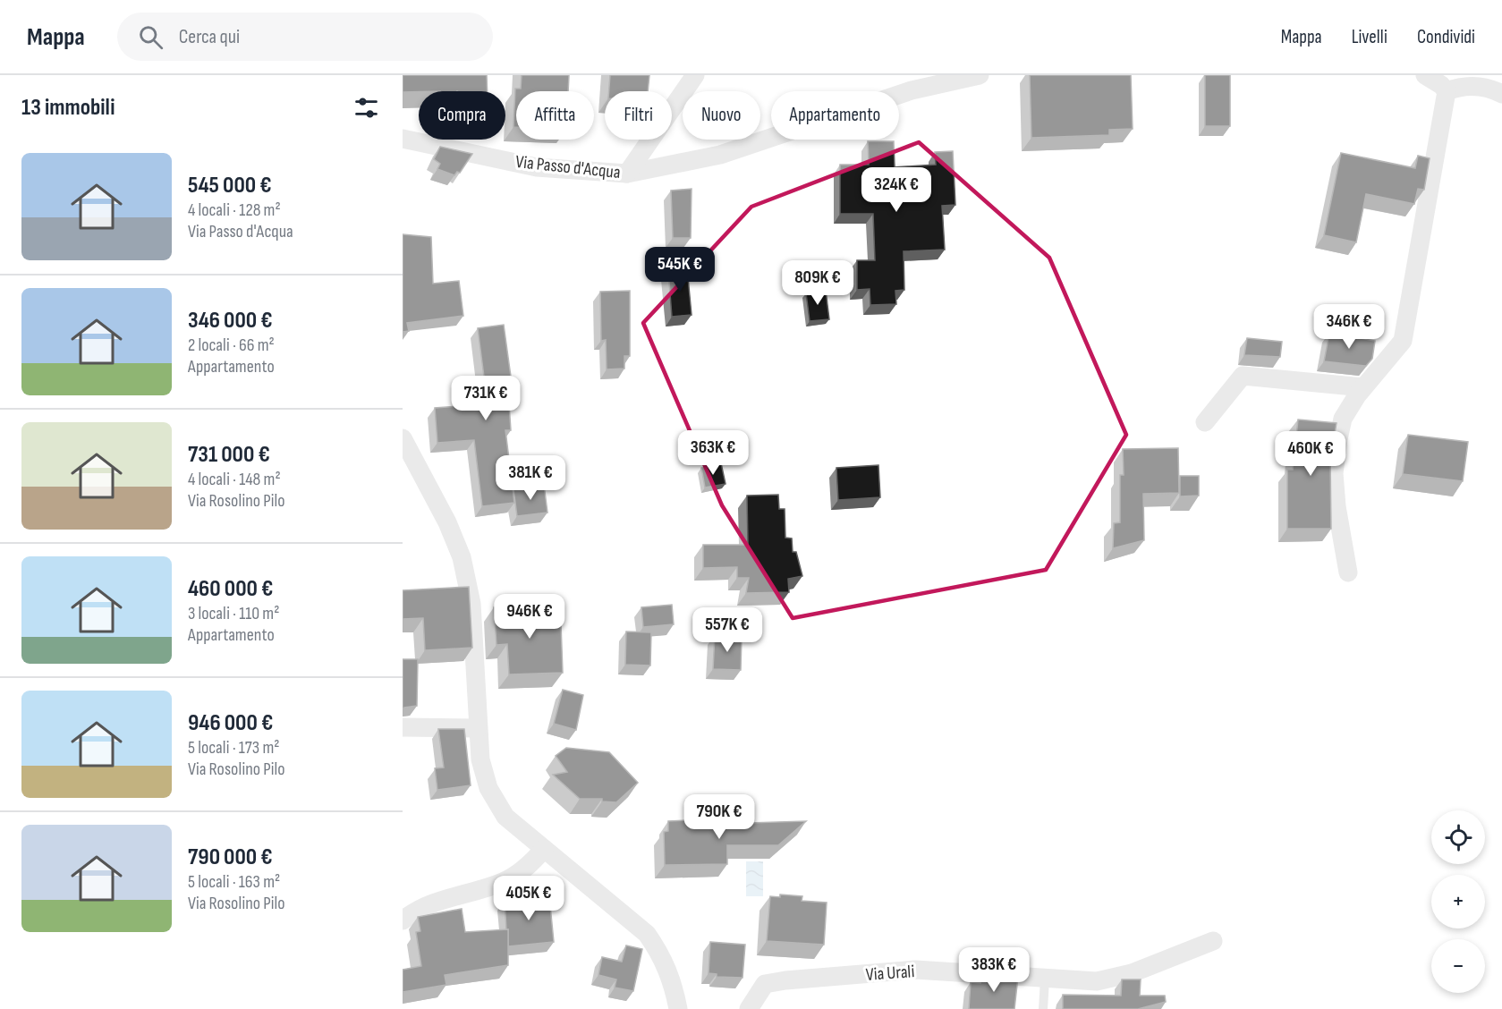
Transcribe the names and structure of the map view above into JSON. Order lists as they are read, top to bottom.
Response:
{
  "streets": {
    "street": ["Via Passo d'Acqua", "Via Urali"]
  },
  "page": {
    "header": "Mappa",
    "search": "Cerca qui",
    "nav": ["Mappa", "Livelli", "Condividi"],
    "heading": "13 immobili",
    "chip": [
      "Compra",
      "Affitta",
      "Filtri",
      "Nuovo",
      "Appartamento"
    ],
    "list": [
      {
        "name": "545 000 €",
        "note": "4 locali · 128 m² · Via Passo d'Acqua"
      },
      {
        "name": "346 000 €",
        "note": "2 locali · 66 m² · Appartamento"
      },
      {
        "name": "731 000 €",
        "note": "4 locali · 148 m² · Via Rosolino Pilo"
      },
      {
        "name": "460 000 €",
        "note": "3 locali · 110 m² · Appartamento"
      },
      {
        "name": "946 000 €",
        "note": "5 locali · 173 m² · Via Rosolino Pilo"
      },
      {
        "name": "790 000 €",
        "note": "5 locali · 163 m² · Via Rosolino Pilo"
      }
    ],
    "price": [
      "324K €",
      "545K €",
      "809K €",
      "346K €",
      "731K €",
      "363K €",
      "460K €",
      "381K €",
      "946K €",
      "557K €",
      "790K €",
      "405K €",
      "383K €"
    ],
    "map_buttons": ["+", "−"]
  }
}
